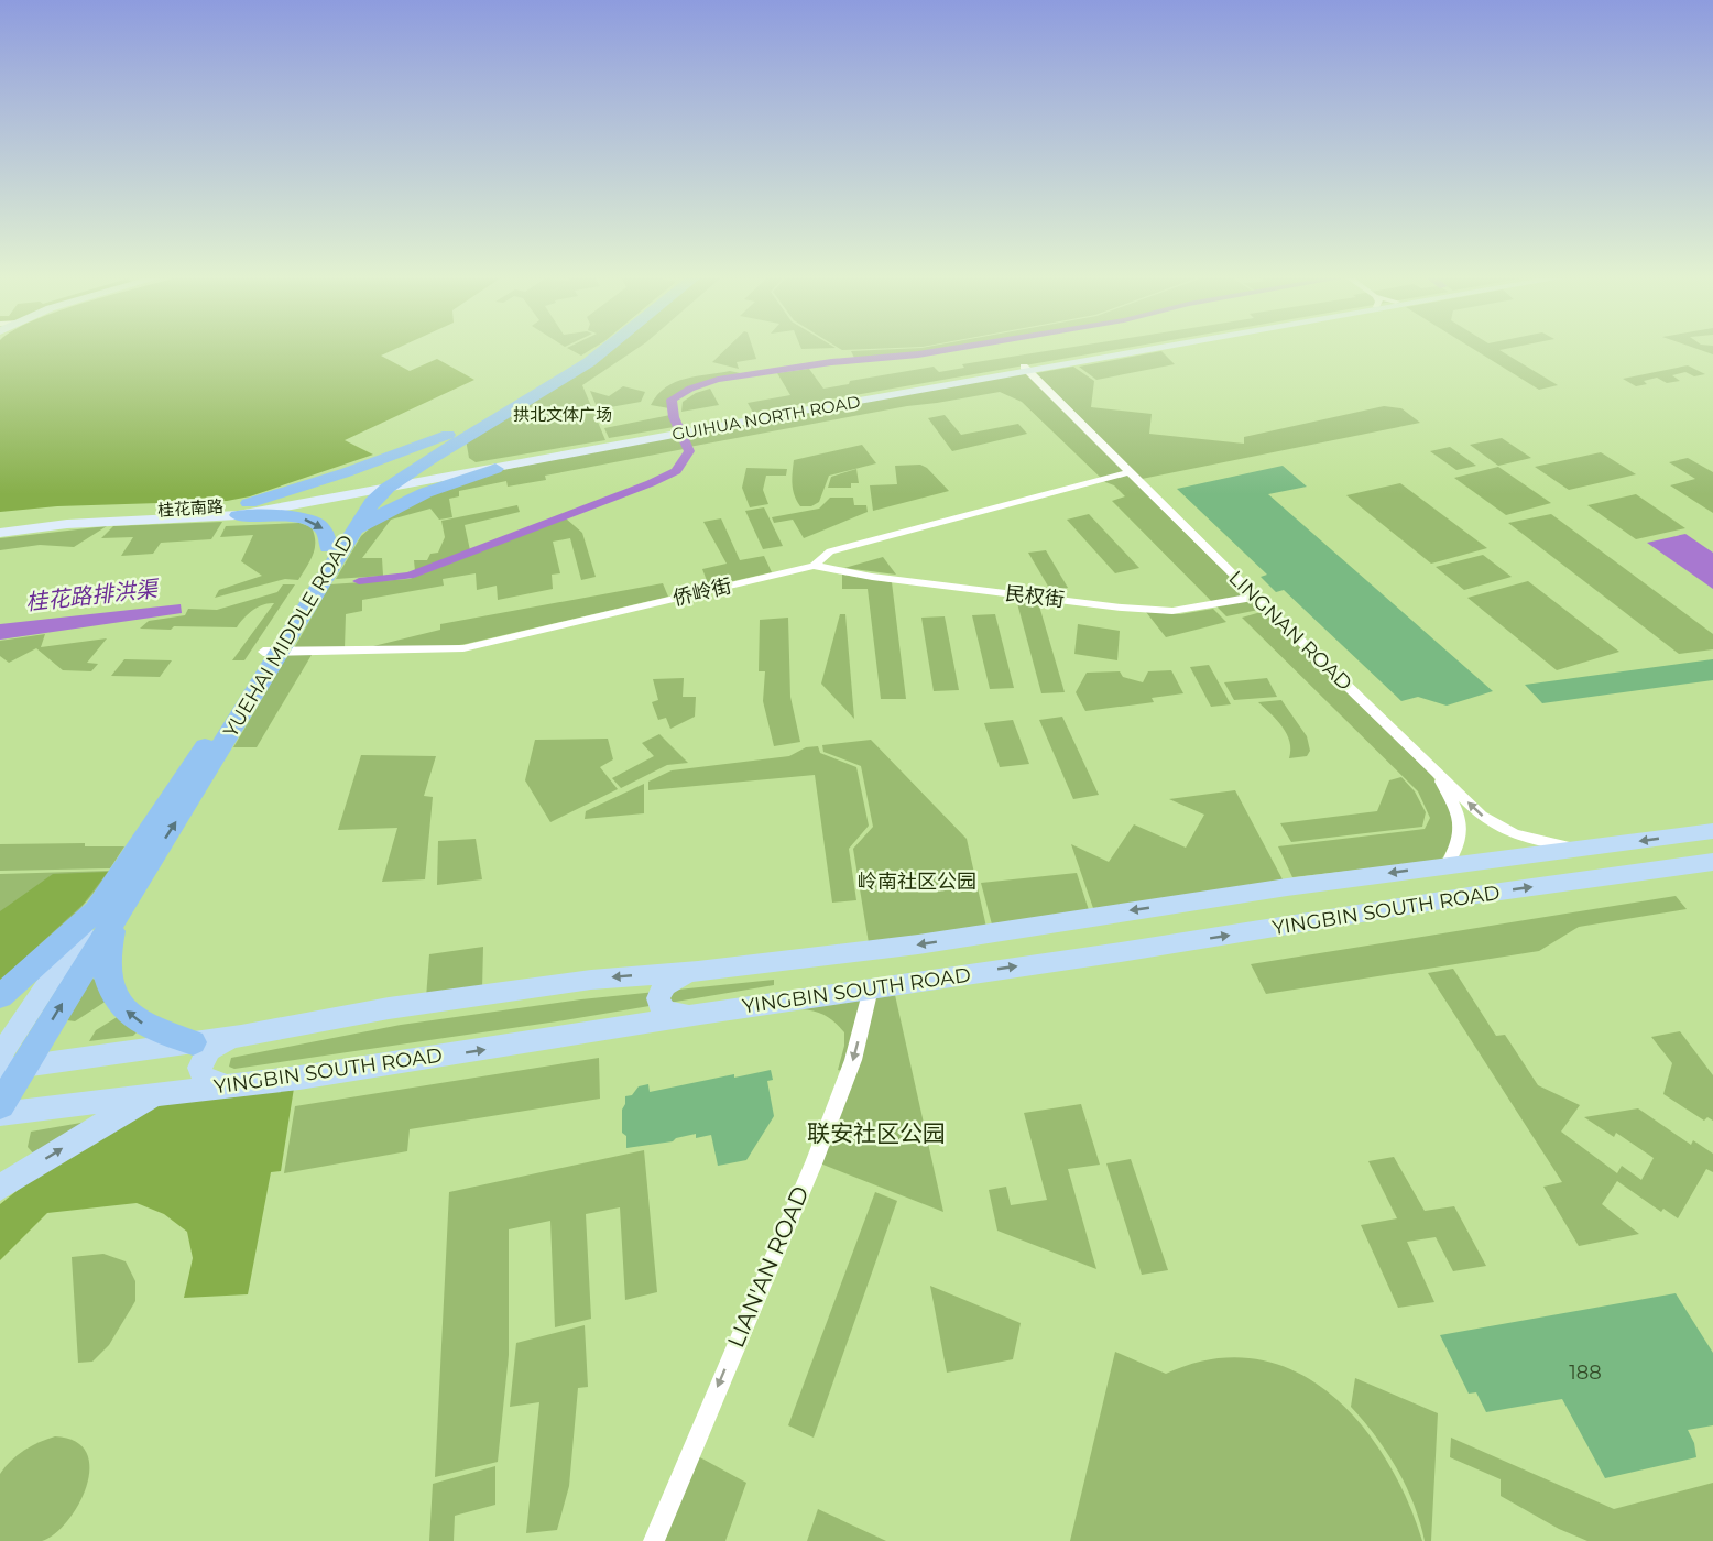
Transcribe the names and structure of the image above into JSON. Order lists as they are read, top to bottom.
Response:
{
  "streets": {
    "highway": ["YUEHAI MIDDLE ROAD"],
    "main road": ["GUIHUA NORTH ROAD", "桂花南路", "YINGBIN SOUTH ROAD"],
    "street": [
      "侨岭街",
      "民权街",
      "LINGNAN ROAD",
      "LIAN'AN ROAD"
    ]
  },
  "crossings": [
    ["GUIHUA NORTH ROAD", "桂花南路"],
    ["GUIHUA NORTH ROAD", "LINGNAN ROAD"],
    ["GUIHUA NORTH ROAD", "YUEHAI MIDDLE ROAD"],
    ["桂花南路", "YUEHAI MIDDLE ROAD"],
    ["侨岭街", "民权街"],
    ["侨岭街", "LINGNAN ROAD"],
    ["侨岭街", "YUEHAI MIDDLE ROAD"],
    ["民权街", "LINGNAN ROAD"],
    ["YINGBIN SOUTH ROAD", "LIAN'AN ROAD"]
  ],
  "one_way": ["LIAN'AN ROAD"],
  "water": ["桂花路排洪渠"],
  "parks": ["拱北文体广场", "岭南社区公园", "联安社区公园"],
  "house_numbers": ["188"]
}
